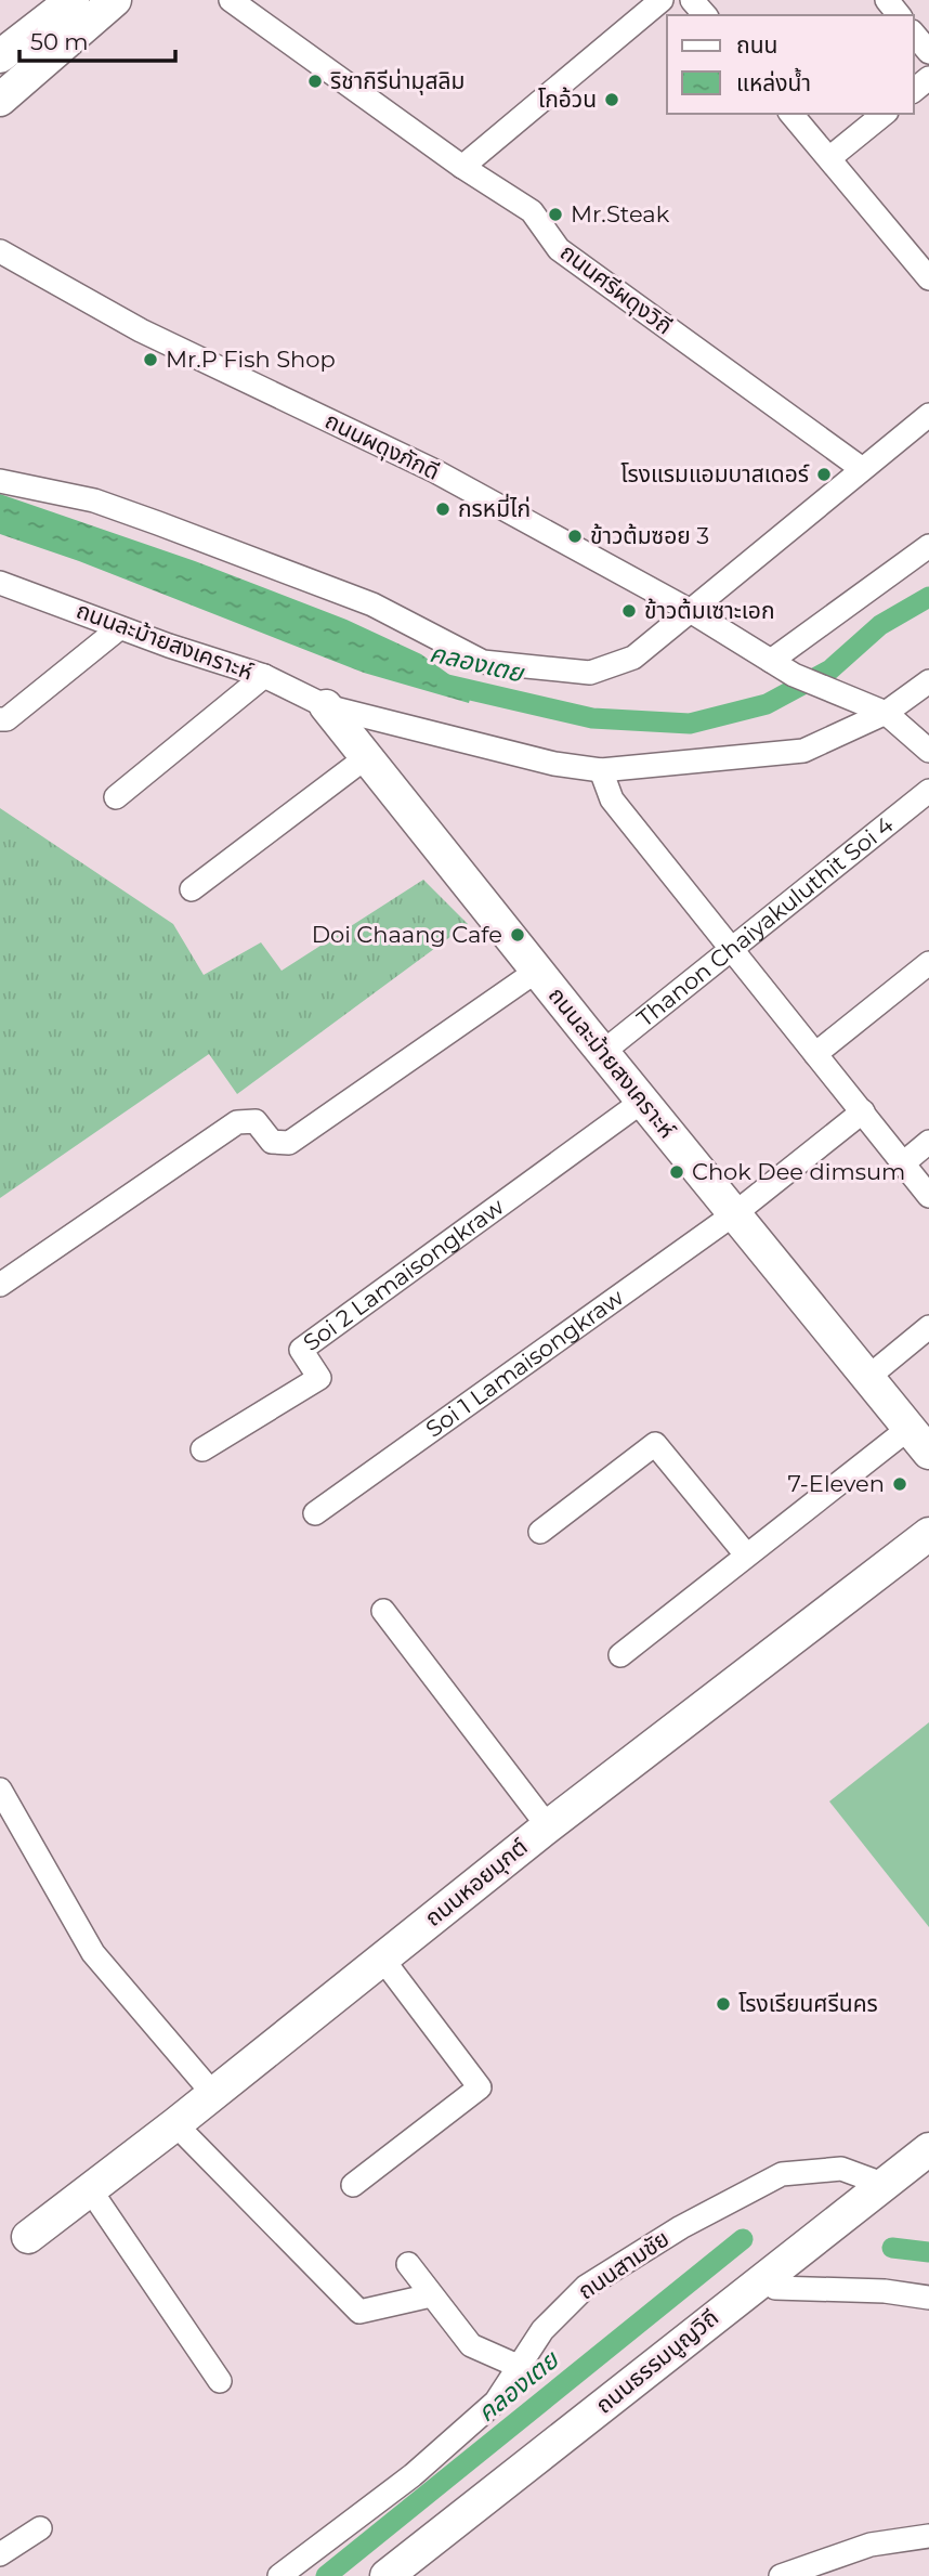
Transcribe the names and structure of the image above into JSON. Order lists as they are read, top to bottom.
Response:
{
  "streets": {
    "street": [
      "ถนนศรีผดุงวิถี",
      "ถนนผดุงภักดี",
      "ถนนละม้ายสงเคราะห์",
      "Thanon Chaiyakuluthit Soi 4",
      "Soi 2 Lamaisongkraw",
      "Soi 1 Lamaisongkraw",
      "ถนนหอยมุกต์",
      "ถนนสามชัย",
      "ถนนธรรมนูญวิถี"
    ]
  },
  "crossings": [
    ["ถนนผดุงภักดี", "ถนนละม้ายสงเคราะห์"],
    ["ถนนละม้ายสงเคราะห์", "Thanon Chaiyakuluthit Soi 4"],
    ["ถนนละม้ายสงเคราะห์", "Soi 2 Lamaisongkraw"],
    ["ถนนละม้ายสงเคราะห์", "Soi 1 Lamaisongkraw"],
    ["ถนนสามชัย", "ถนนธรรมนูญวิถี"]
  ],
  "water": ["คลองเตย"],
  "places": [
    "ริชากิรีน่ามุสลิม",
    "โกอ้วน",
    "Mr.Steak",
    "Mr.P Fish Shop",
    "โรงแรมแอมบาสเดอร์",
    "กรหมี่ไก่",
    "ข้าวต้มซอย 3",
    "ข้าวต้มเซาะเอก",
    "Doi Chaang Cafe",
    "Chok Dee dimsum",
    "7-Eleven",
    "โรงเรียนศรีนคร"
  ],
  "legend": ["ถนน", "แหล่งน้ำ"],
  "scale_bar": "50 m"
}
